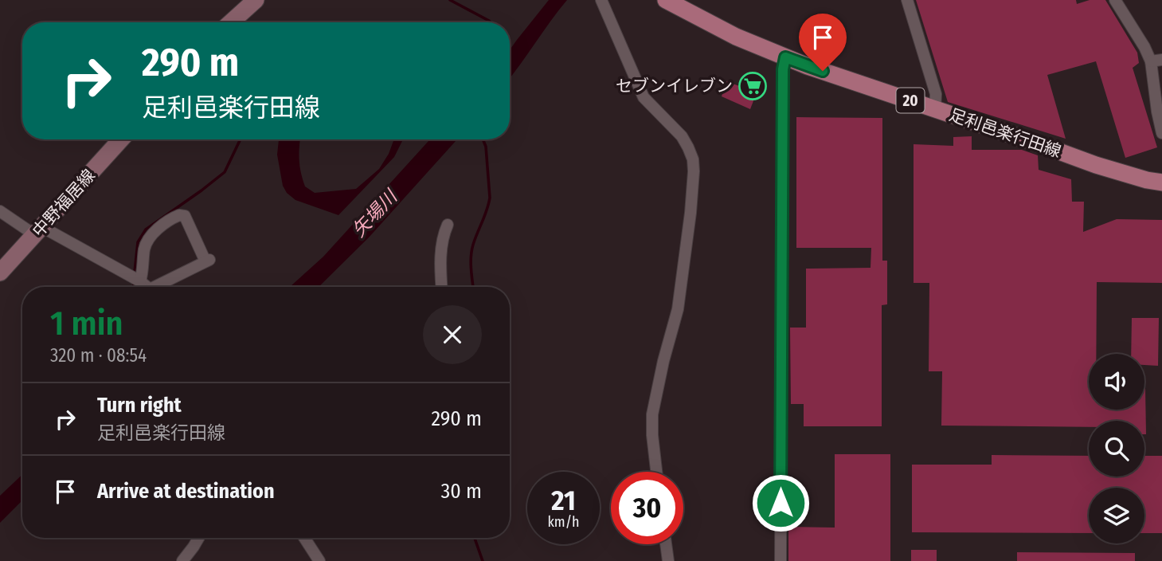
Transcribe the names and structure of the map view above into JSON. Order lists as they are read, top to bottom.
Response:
{
  "streets": {
    "main road": ["20", "足利邑楽行田線", "中野福居線"]
  },
  "water": ["矢場川"],
  "places": {
    "supermarket": ["セブンイレブン"]
  },
  "page": {
    "turn": ["290 m", "足利邑楽行田線"],
    "heading": ["1 min", "320 m · 08:54"],
    "list": [
      {
        "name": "Turn right",
        "note": "足利邑楽行田線",
        "value": "290 m"
      },
      {
        "name": "Arrive at destination",
        "value": "30 m"
      }
    ],
    "speed": "21 km/h",
    "limit": "30"
  }
}
